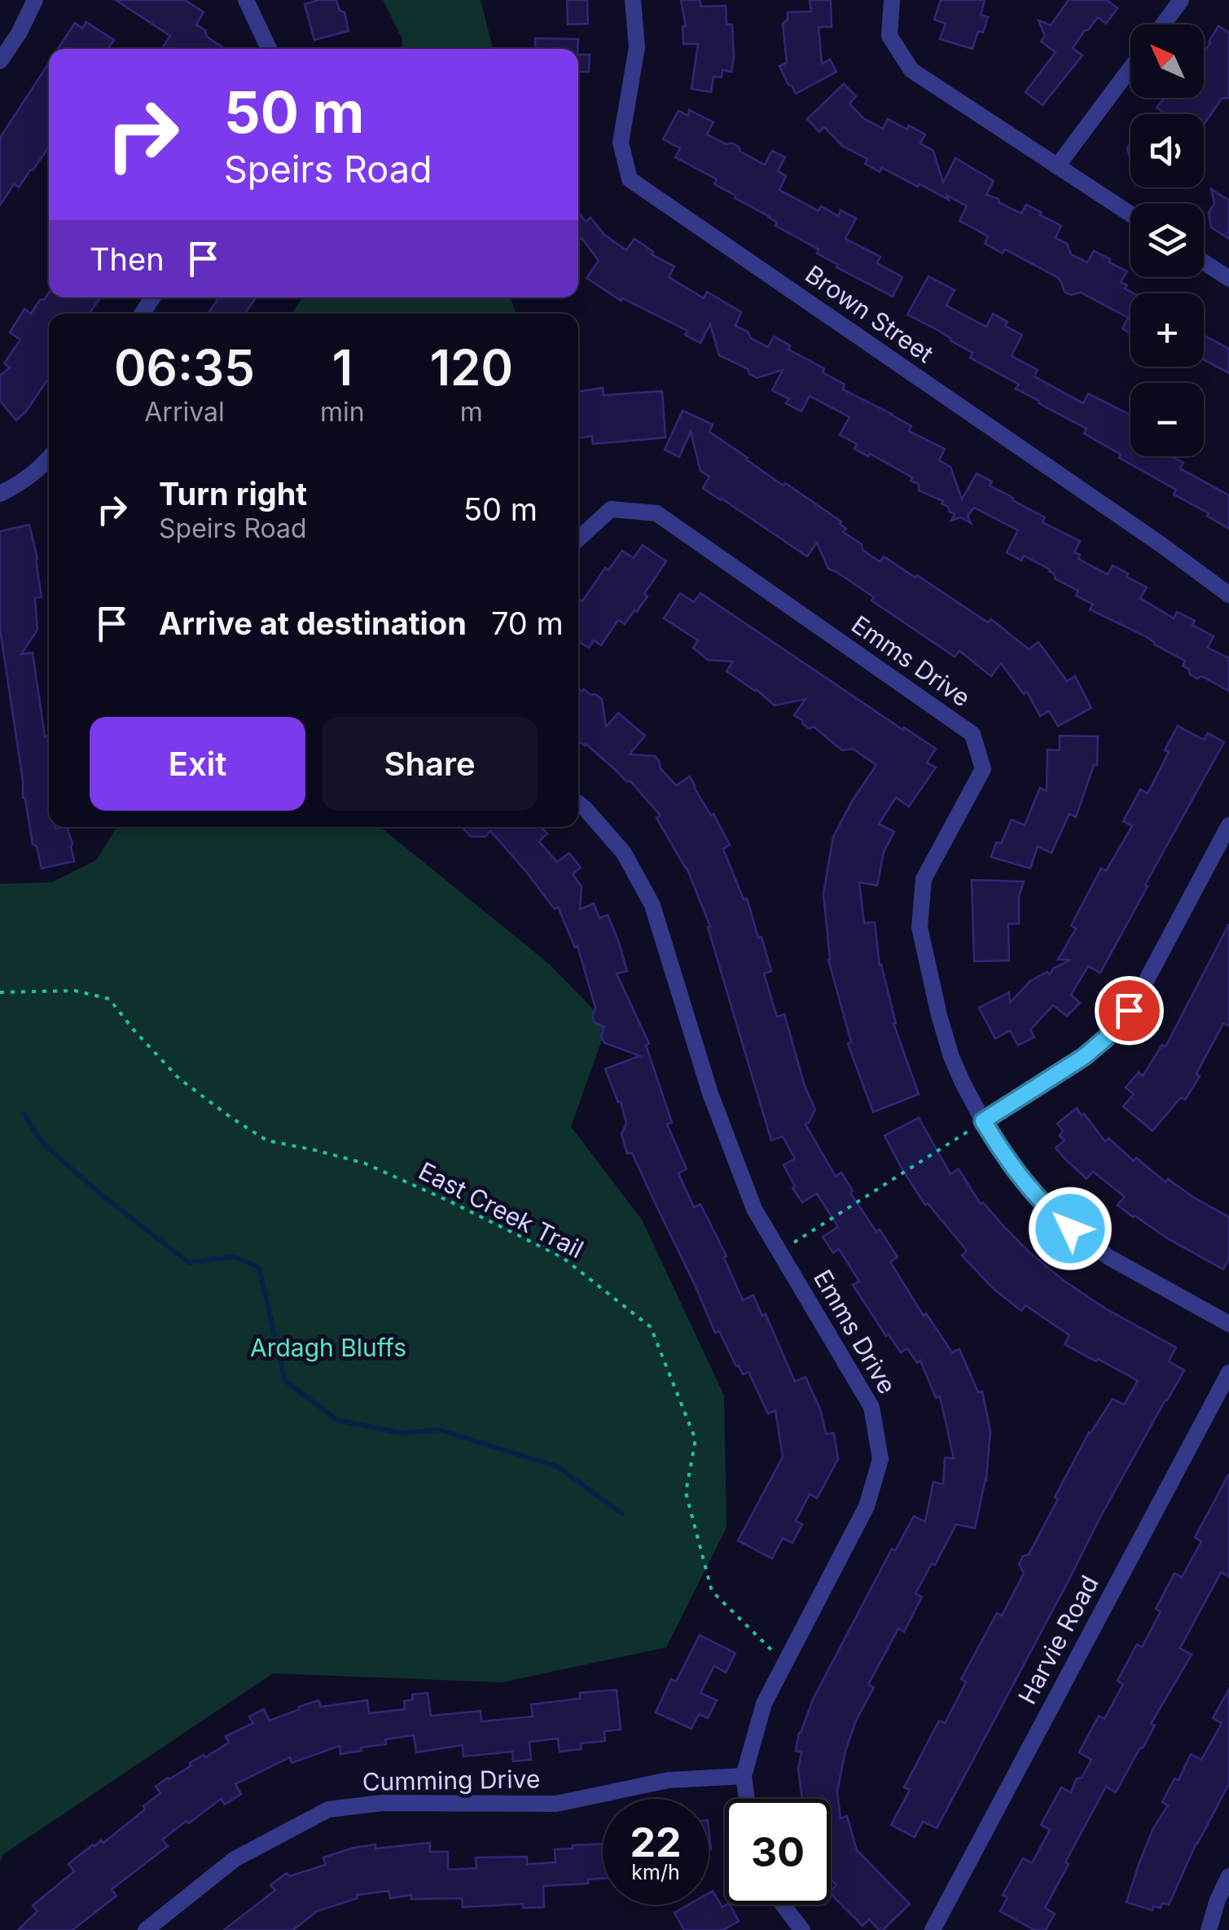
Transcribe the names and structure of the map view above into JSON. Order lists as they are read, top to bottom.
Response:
{
  "streets": {
    "street": [
      "Brown Street",
      "Emms Drive",
      "Harvie Road",
      "Cumming Drive"
    ],
    "path": ["East Creek Trail"]
  },
  "crossings": [
    ["Emms Drive", "East Creek Trail"],
    ["Emms Drive", "Cumming Drive"]
  ],
  "parks": ["Ardagh Bluffs"],
  "north": "top left",
  "page": {
    "map_buttons": ["+", "−"],
    "turn": ["50 m", "Speirs Road"],
    "then": "Then",
    "eta": [
      "06:35",
      "Arrival",
      "1",
      "min",
      "120",
      "m"
    ],
    "list": [
      {
        "name": "Turn right",
        "note": "Speirs Road",
        "value": "50 m"
      },
      {
        "name": "Arrive at destination",
        "value": "70 m"
      }
    ],
    "buttons": ["Exit", "Share"],
    "speed": "22 km/h",
    "limit": "30"
  }
}
